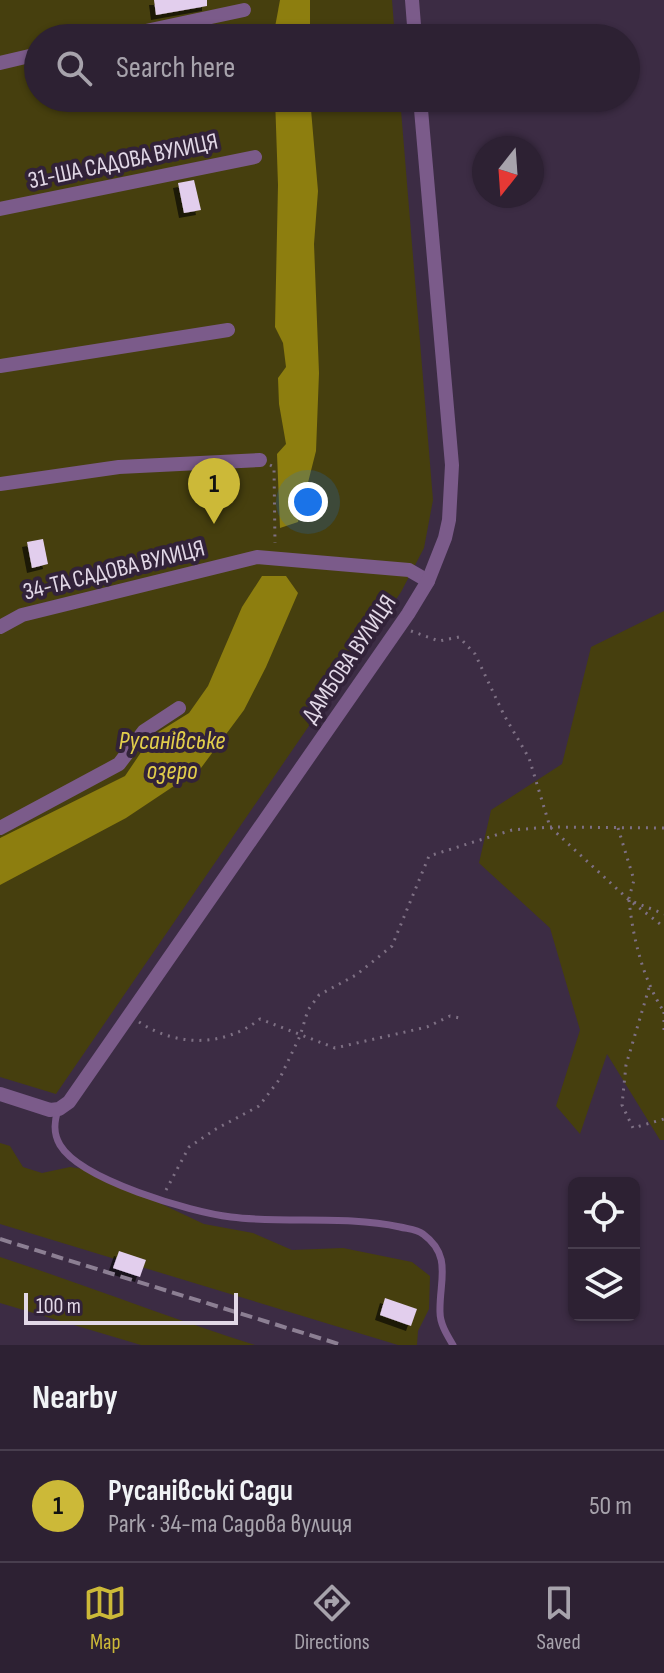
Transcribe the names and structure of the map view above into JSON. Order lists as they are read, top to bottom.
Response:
{
  "streets": {
    "street": ["31-ША САДОВА ВУЛИЦЯ", "34-ТА САДОВА ВУЛИЦЯ", "ДАМБОВА ВУЛИЦЯ"]
  },
  "crossings": [
    ["34-ТА САДОВА ВУЛИЦЯ", "ДАМБОВА ВУЛИЦЯ"]
  ],
  "water": ["Русанівське озеро"],
  "scale_bar": "100 m",
  "north": "bottom",
  "page": {
    "search": "Search here",
    "pins": "1",
    "scale": "100 m",
    "heading": "Nearby",
    "list": [
      {
        "mark": "1",
        "name": "Русанівські Сади",
        "note": "Park · 34-та Садова вулиця",
        "value": "50 m"
      }
    ],
    "nav": ["Map", "Directions", "Saved"]
  }
}
